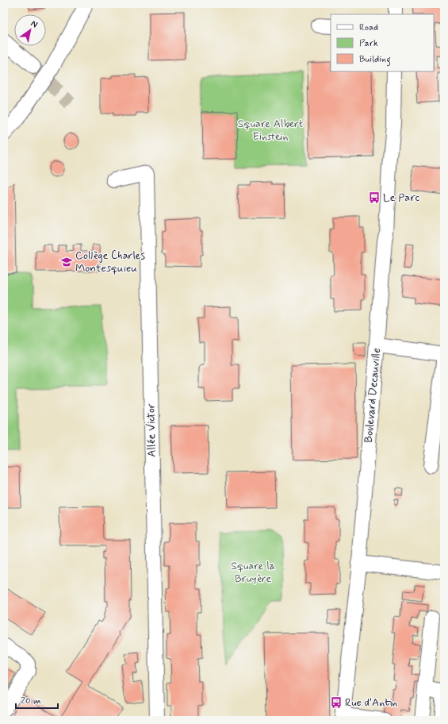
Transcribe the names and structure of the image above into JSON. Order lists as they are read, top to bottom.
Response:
{
  "streets": {
    "street": ["Boulevard Decauville", "Allée Victor"]
  },
  "parks": ["Square Albert Einstein", "Square la Bruyère"],
  "places": {
    "bus stop": ["Le Parc", "Rue d'Antin"],
    "school or university": ["Collège Charles Montesquieu"]
  },
  "legend": ["Road", "Park", "Building"],
  "scale_bar": "20 m",
  "north": "top right"
}
